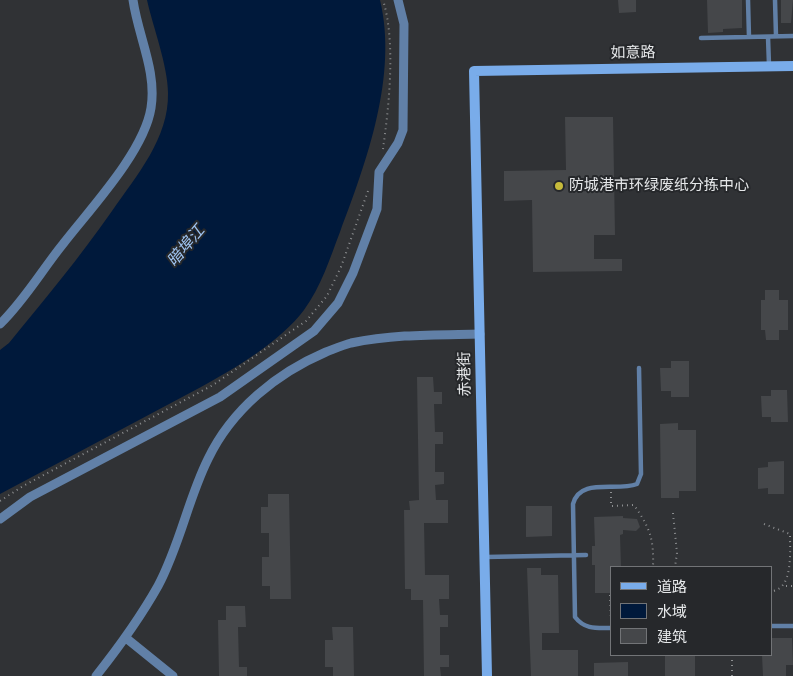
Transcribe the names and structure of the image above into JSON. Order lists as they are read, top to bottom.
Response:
{
  "streets": {
    "street": ["如意路", "赤港街"]
  },
  "crossings": [
    ["如意路", "赤港街"]
  ],
  "water": ["暗埠江"],
  "places": ["防城港市环绿废纸分拣中心"],
  "legend": ["道路", "水域", "建筑"]
}
